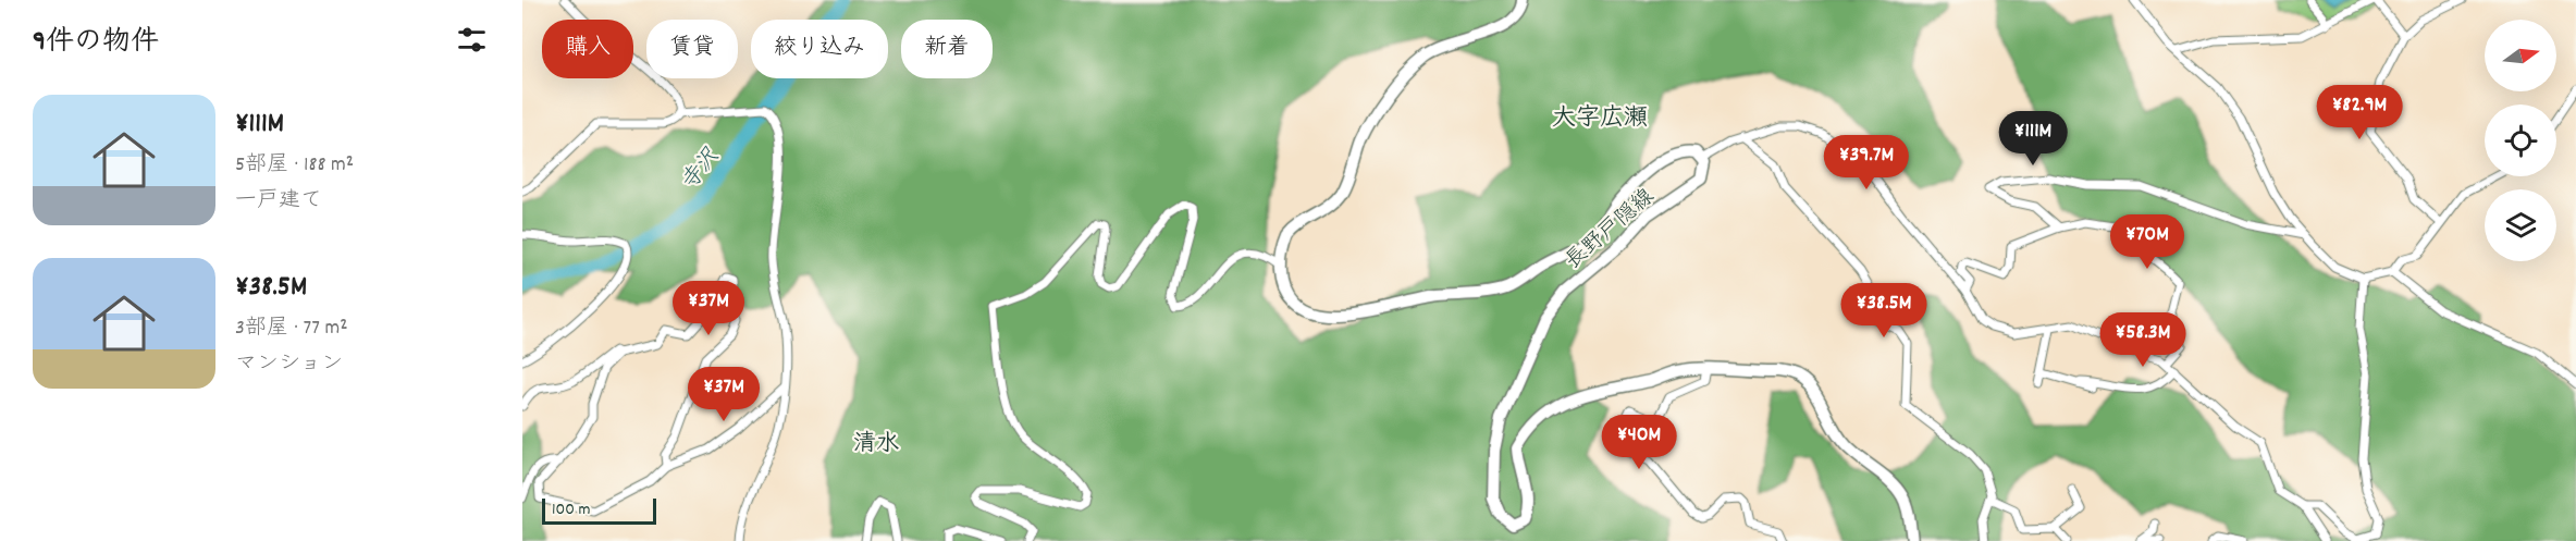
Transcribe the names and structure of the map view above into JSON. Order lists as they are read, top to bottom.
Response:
{
  "streets": {
    "main road": ["長野戸隠線"]
  },
  "districts": ["大字広瀬", "清水"],
  "water": ["寺沢"],
  "scale_bar": "100 m",
  "north": "right",
  "page": {
    "heading": "9件の物件",
    "chip": [
      "購入",
      "賃貸",
      "絞り込み",
      "新着"
    ],
    "list": [
      {
        "name": "¥111M",
        "note": "5部屋 · 188 m² · 一戸建て"
      },
      {
        "name": "¥38.5M",
        "note": "3部屋 · 77 m² · マンション"
      }
    ],
    "price": [
      "¥82.9M",
      "¥111M",
      "¥39.7M",
      "¥70M",
      "¥37M",
      "¥38.5M",
      "¥58.3M",
      "¥37M",
      "¥40M"
    ],
    "scale": "100 m"
  }
}
